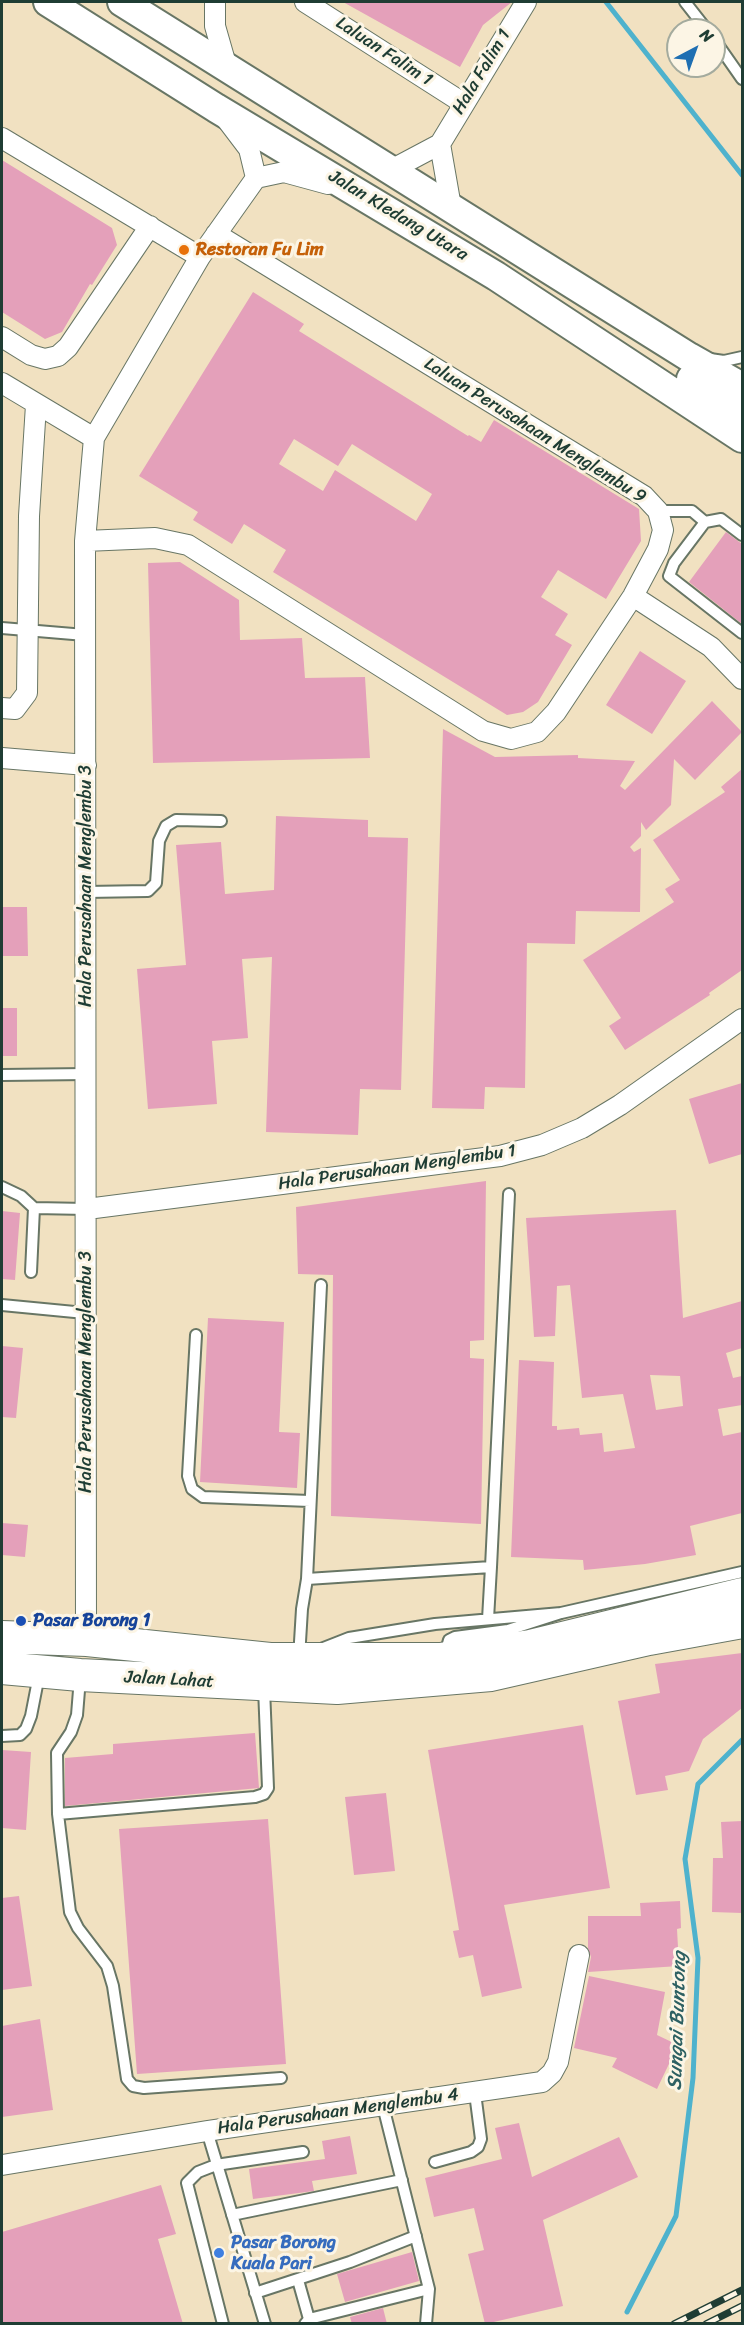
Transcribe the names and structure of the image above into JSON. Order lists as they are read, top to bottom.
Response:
{
  "streets": {
    "main road": ["Jalan Kledang Utara", "Jalan Lahat"],
    "street": [
      "Laluan Falim 1",
      "Hala Falim 1",
      "Laluan Perusahaan Menglembu 9",
      "Hala Perusahaan Menglembu 3",
      "Hala Perusahaan Menglembu 1",
      "Hala Perusahaan Menglembu 4"
    ]
  },
  "crossings": [
    ["Laluan Falim 1", "Hala Falim 1"],
    ["Laluan Perusahaan Menglembu 9", "Hala Perusahaan Menglembu 3"],
    ["Hala Perusahaan Menglembu 3", "Hala Perusahaan Menglembu 1"]
  ],
  "water": ["Sungai Buntong"],
  "places": ["Restoran Fu Lim", "Pasar Borong 1", "Pasar Borong Kuala Pari"],
  "north": "top right"
}
